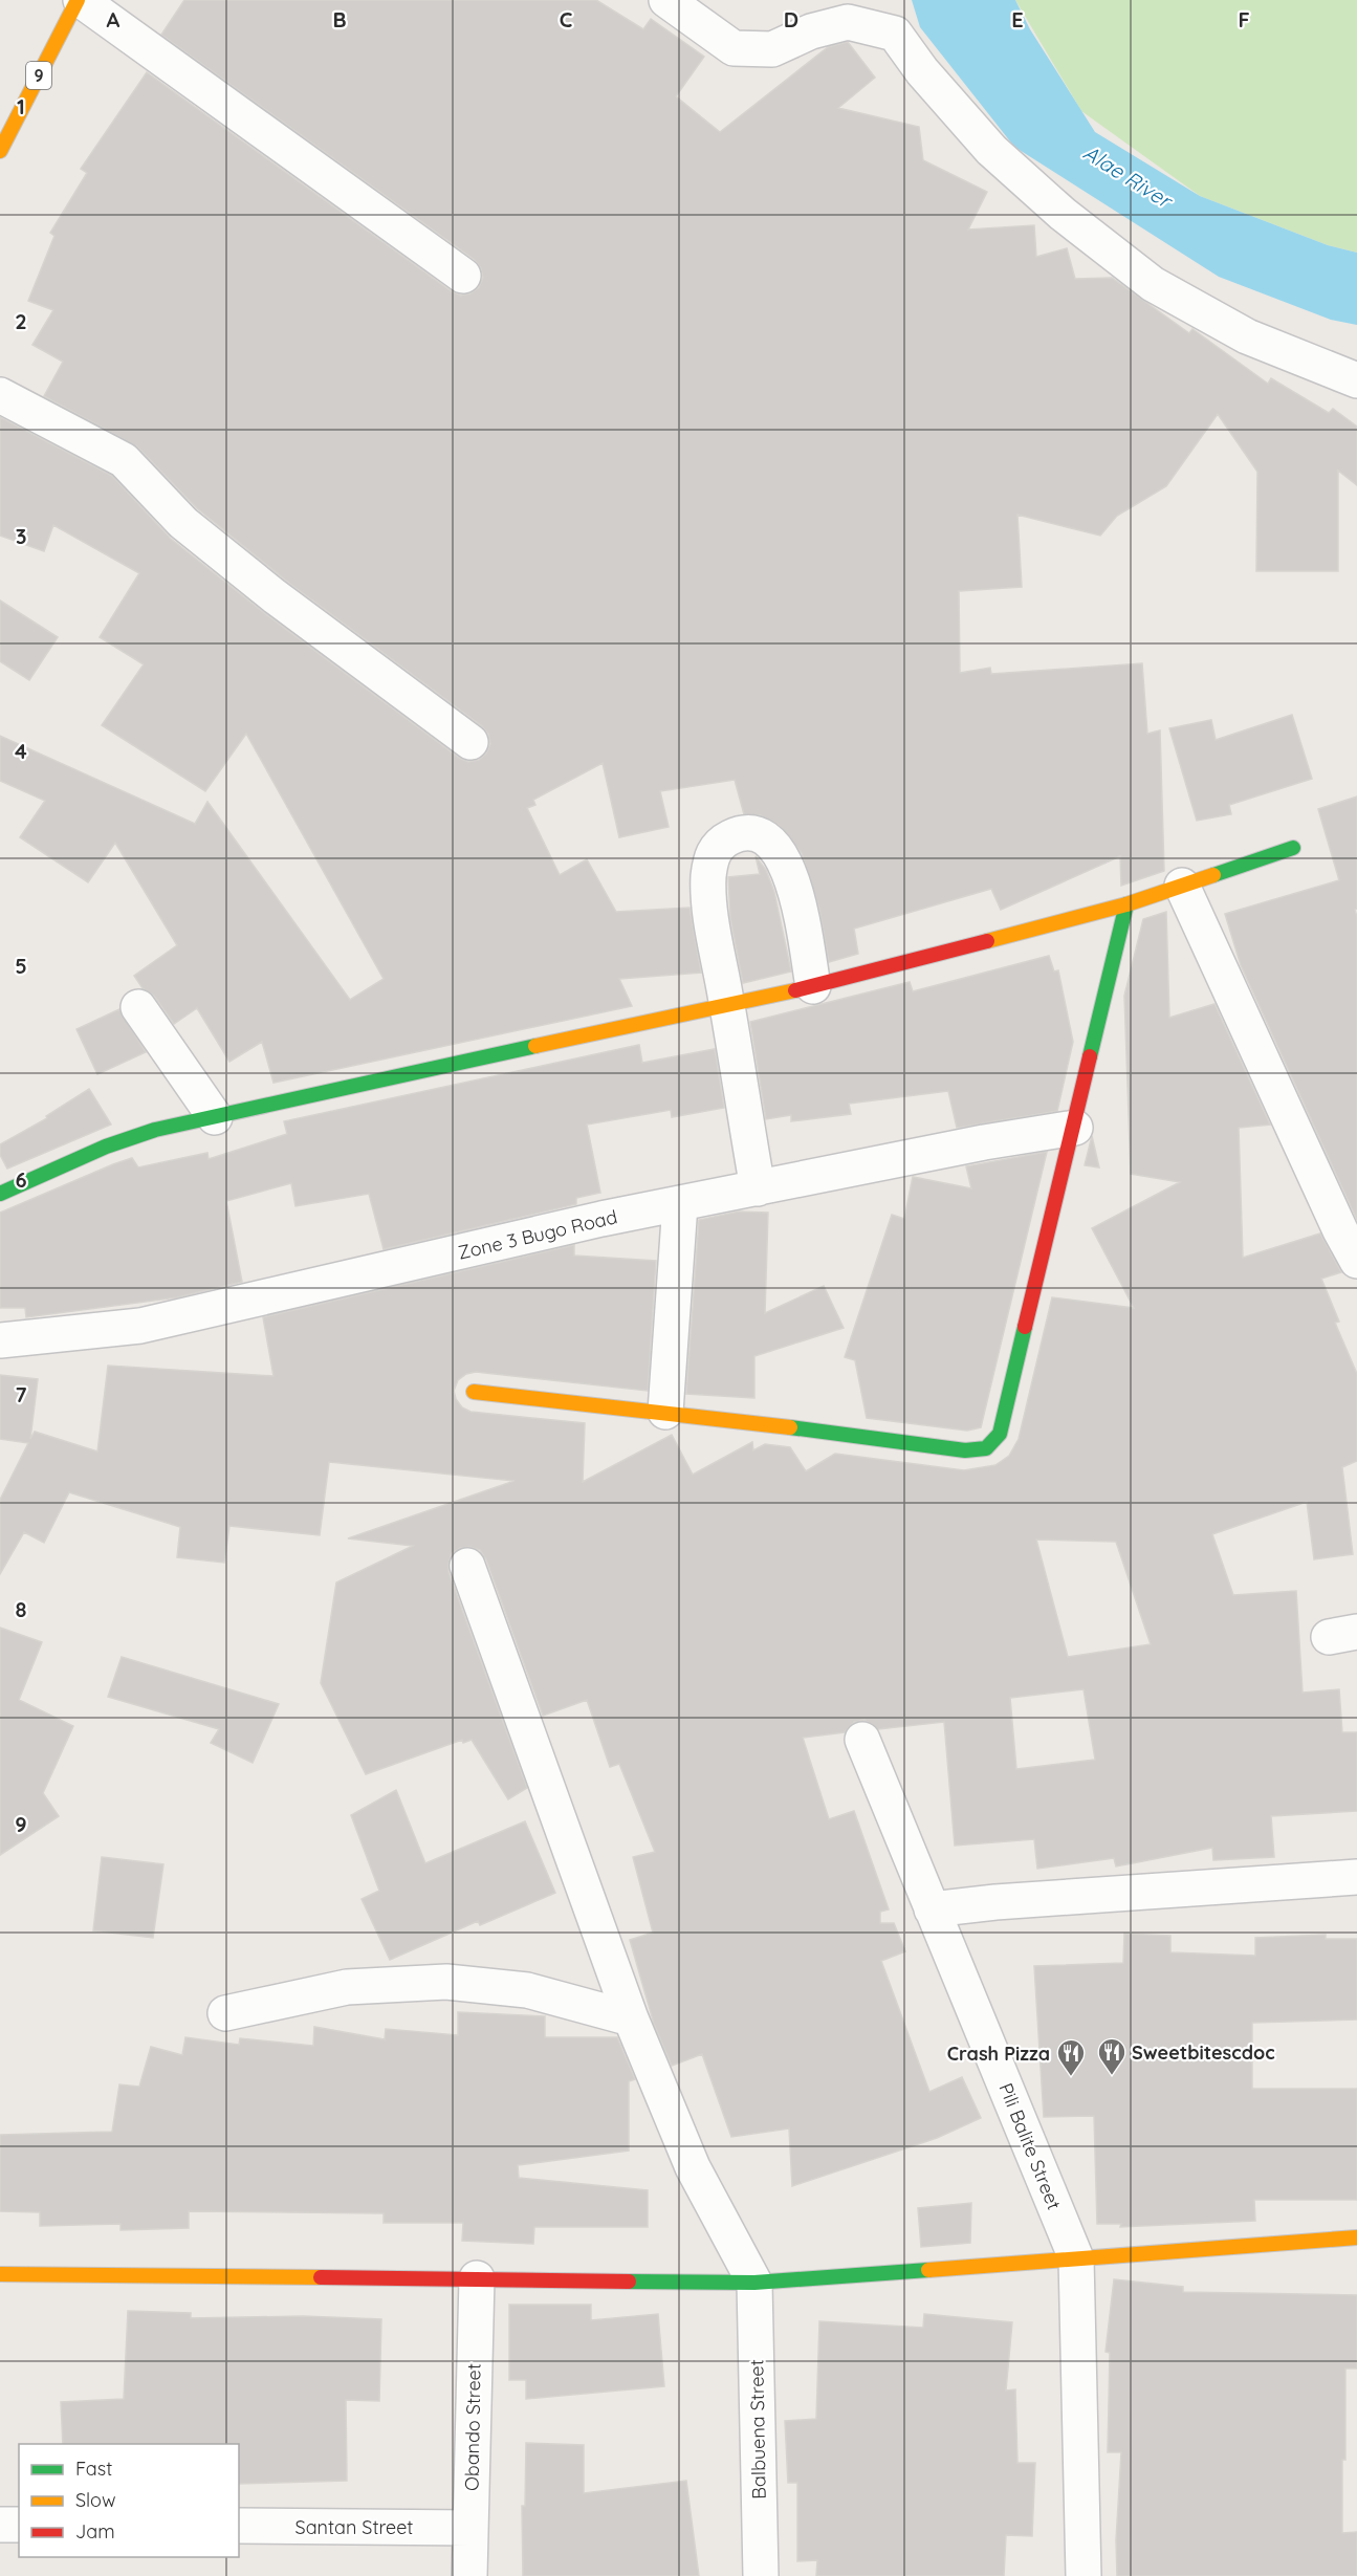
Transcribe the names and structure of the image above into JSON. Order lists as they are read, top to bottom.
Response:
{
  "streets": {
    "main road": ["9"],
    "street": [
      "Zone 3 Bugo Road",
      "Pili Balite Street",
      "Obando Street",
      "Balbuena Street",
      "Santan Street"
    ]
  },
  "crossings": [
    ["Obando Street", "Santan Street"]
  ],
  "water": ["Alae River"],
  "places": {
    "restaurant": ["Sweetbitescdoc", "Crash Pizza"]
  },
  "legend": ["Fast", "Slow", "Jam"],
  "grid": {
    "columns": [
      "A",
      "B",
      "C",
      "D",
      "E",
      "F"
    ],
    "rows": [
      "1",
      "2",
      "3",
      "4",
      "5",
      "6",
      "7",
      "8",
      "9"
    ]
  }
}
